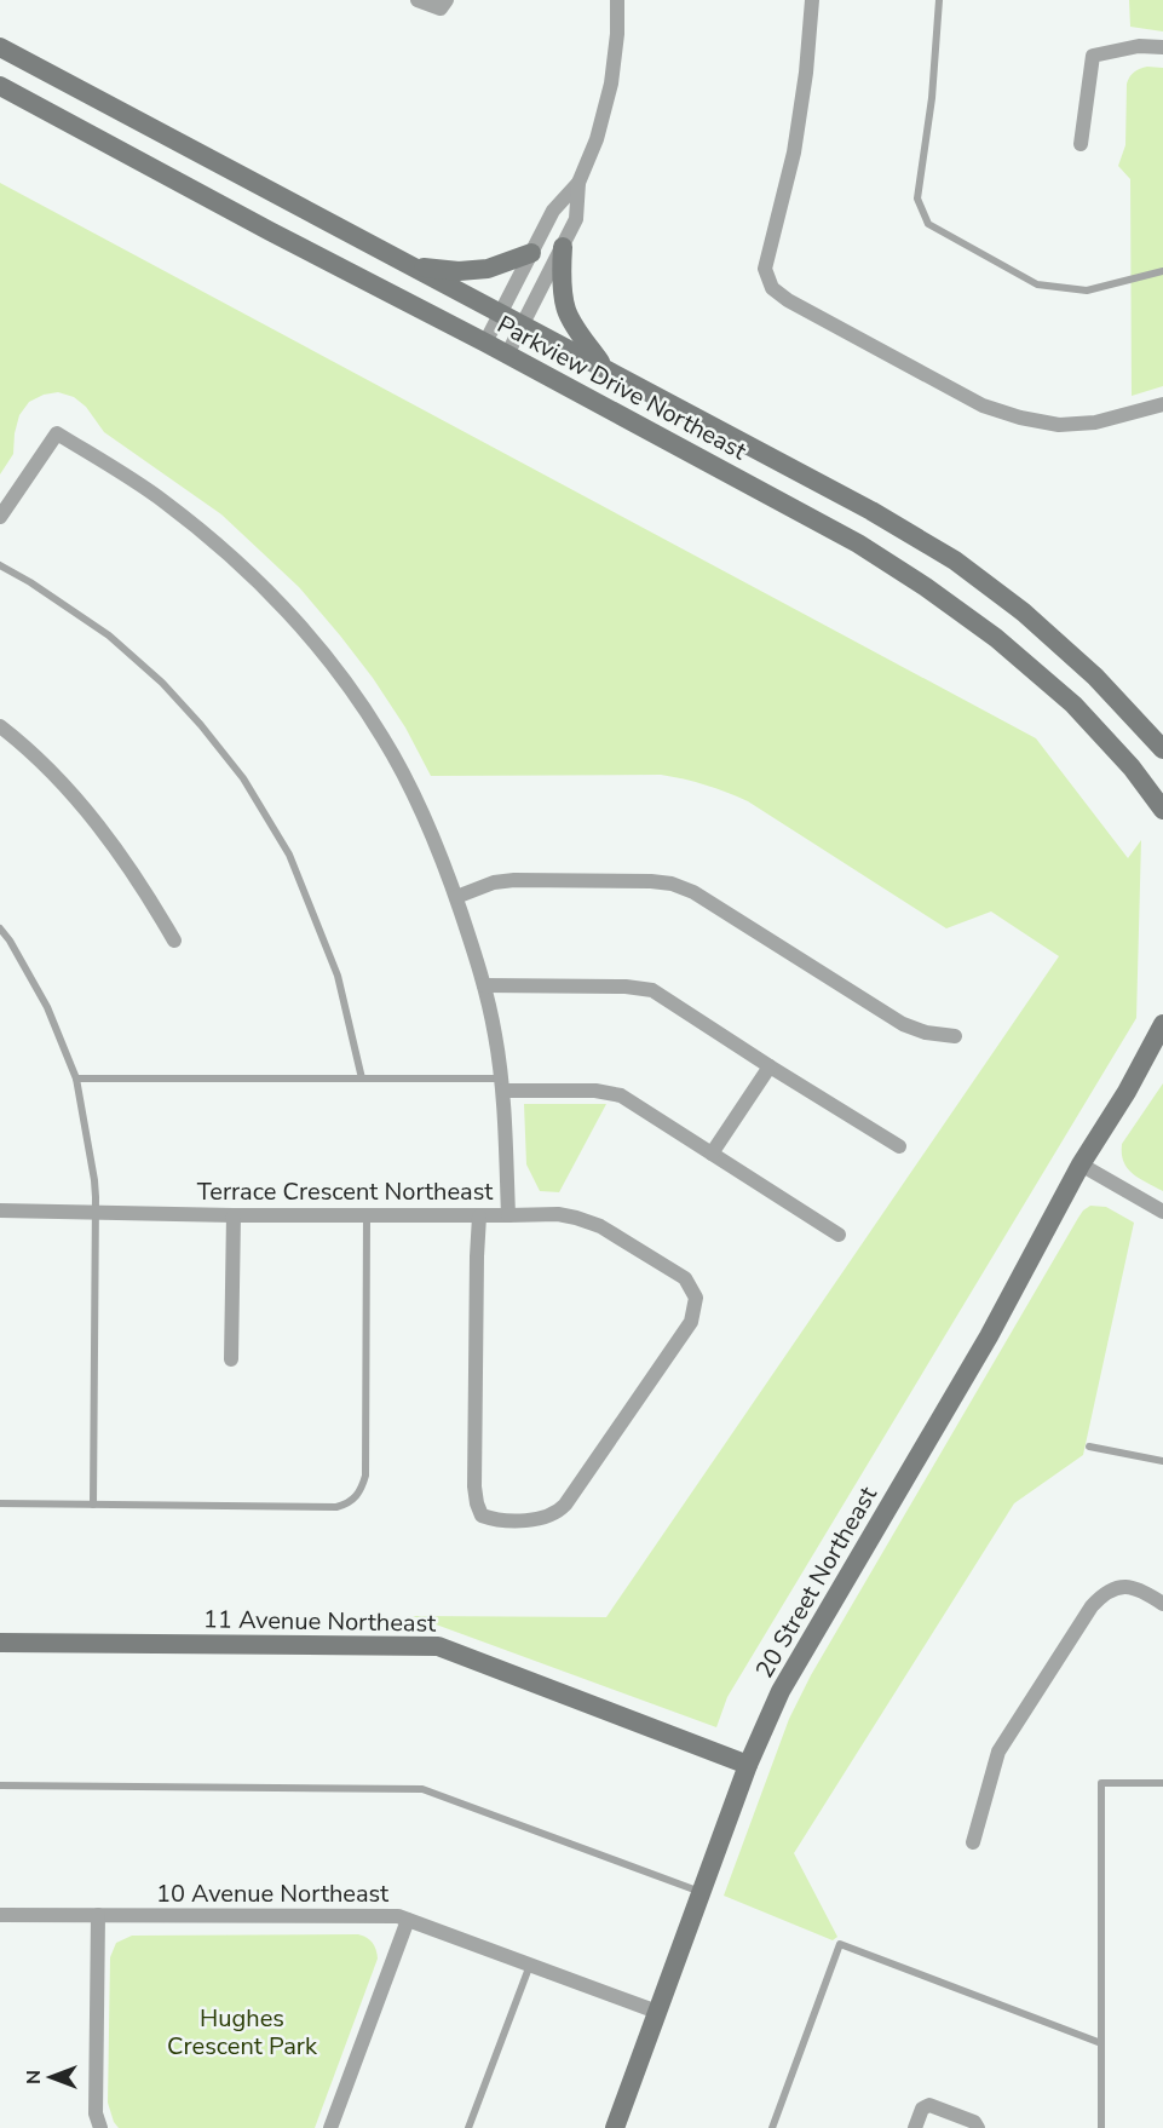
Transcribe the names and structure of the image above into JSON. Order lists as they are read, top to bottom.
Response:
{
  "streets": {
    "main road": ["Parkview Drive Northeast", "20 Street Northeast", "11 Avenue Northeast"],
    "street": ["Terrace Crescent Northeast", "10 Avenue Northeast"]
  },
  "crossings": [
    ["20 Street Northeast", "11 Avenue Northeast"],
    ["20 Street Northeast", "10 Avenue Northeast"]
  ],
  "parks": ["Hughes Crescent Park"],
  "north": "left"
}
